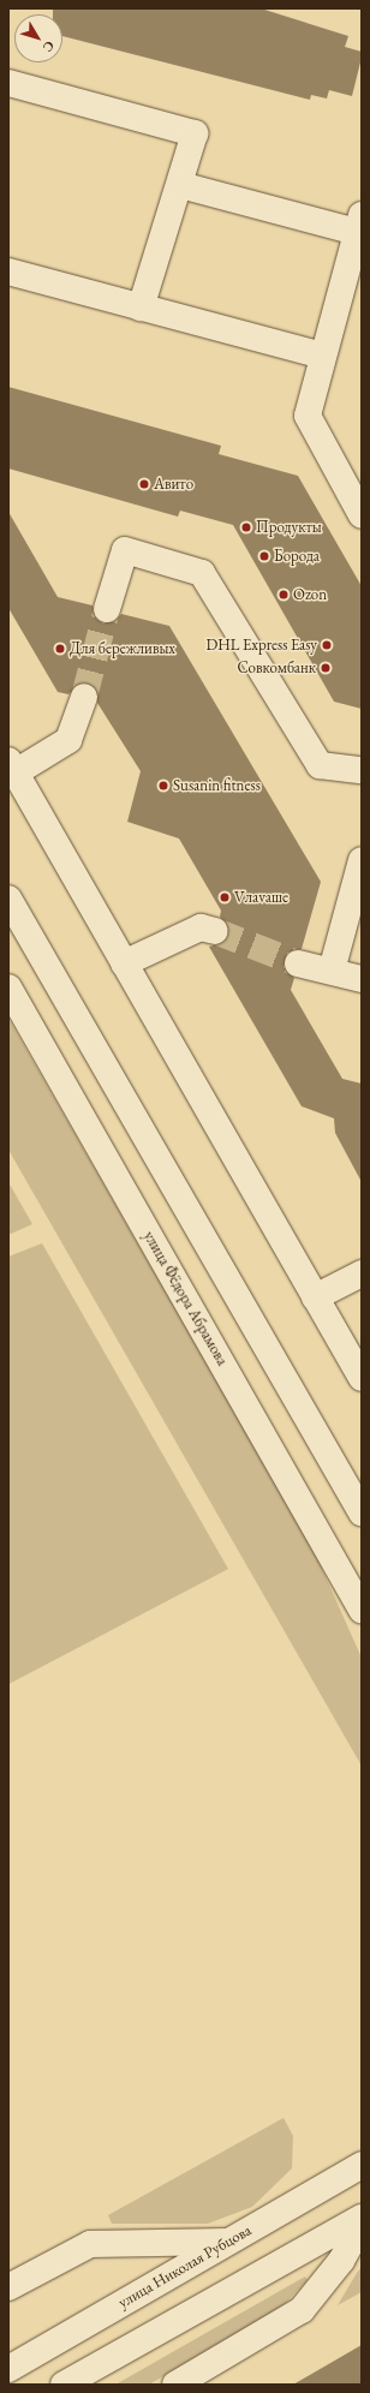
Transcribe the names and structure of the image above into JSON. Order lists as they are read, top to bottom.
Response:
{
  "streets": {
    "street": ["улица Фёдора Абрамова", "улица Николая Рубцова"]
  },
  "places": [
    "Авито",
    "Продукты",
    "Борода",
    "Ozon",
    "DHL Express Easy",
    "Для бережливых",
    "Совкомбанк",
    "Susanin fitness",
    "Vлаvаше"
  ],
  "north": "bottom right"
}
